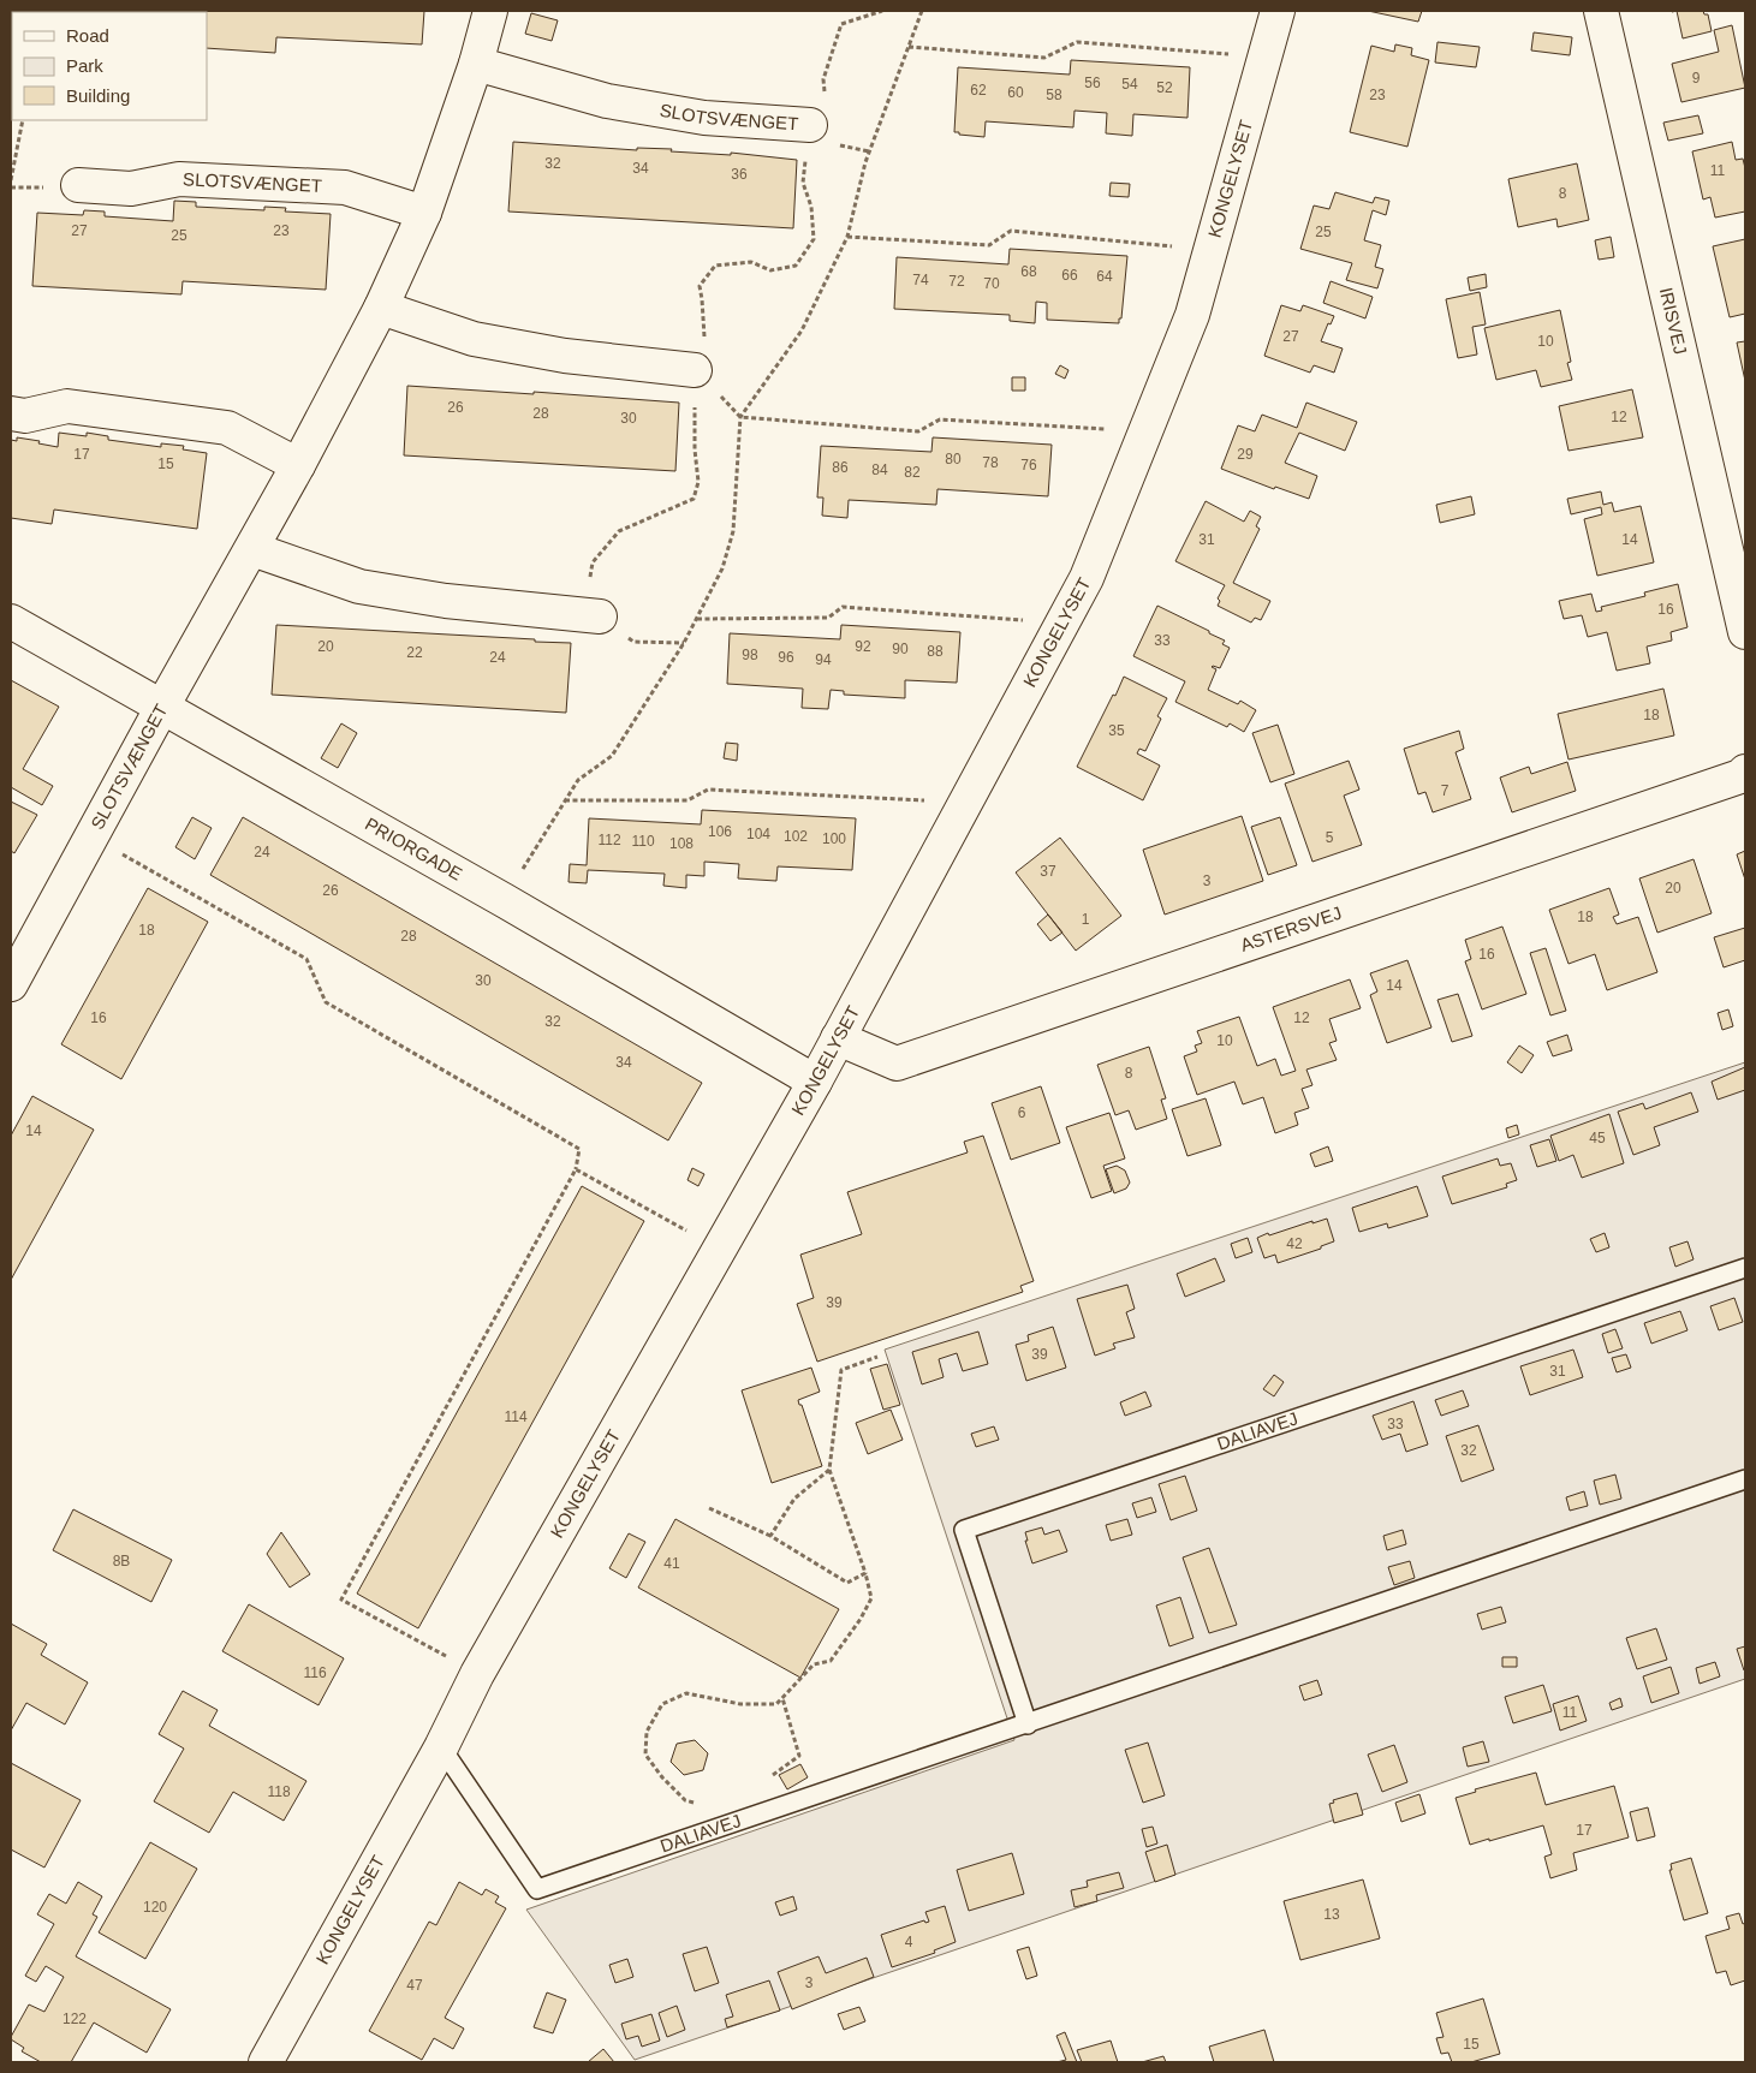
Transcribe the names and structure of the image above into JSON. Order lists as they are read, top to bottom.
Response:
{
  "streets": {
    "street": [
      "SLOTSVÆNGET",
      "KONGELYSET",
      "IRISVEJ",
      "PRIORGADE",
      "ASTERSVEJ"
    ],
    "lane": ["DALIAVEJ"]
  },
  "crossings": [
    ["SLOTSVÆNGET", "PRIORGADE"],
    ["KONGELYSET", "PRIORGADE"],
    ["KONGELYSET", "ASTERSVEJ"],
    ["KONGELYSET", "DALIAVEJ"]
  ],
  "house_numbers": [
    "9",
    "56",
    "54",
    "52",
    "62",
    "60",
    "58",
    "23",
    "32",
    "34",
    "11",
    "36",
    "8",
    "27",
    "23",
    "25",
    "25",
    "68",
    "66",
    "64",
    "74",
    "72",
    "70",
    "27",
    "10",
    "26",
    "28",
    "12",
    "30",
    "17",
    "29",
    "80",
    "78",
    "15",
    "76",
    "86",
    "84",
    "82",
    "31",
    "14",
    "16",
    "33",
    "20",
    "92",
    "90",
    "88",
    "22",
    "98",
    "24",
    "96",
    "94",
    "18",
    "35",
    "7",
    "106",
    "104",
    "102",
    "5",
    "100",
    "112",
    "110",
    "108",
    "24",
    "37",
    "3",
    "20",
    "26",
    "18",
    "1",
    "18",
    "28",
    "16",
    "30",
    "14",
    "16",
    "12",
    "32",
    "10",
    "34",
    "8",
    "6",
    "14",
    "45",
    "42",
    "39",
    "39",
    "31",
    "114",
    "33",
    "32",
    "8B",
    "41",
    "116",
    "11",
    "118",
    "17",
    "120",
    "13",
    "4",
    "3",
    "47",
    "122",
    "15"
  ],
  "legend": ["Road", "Park", "Building"]
}
